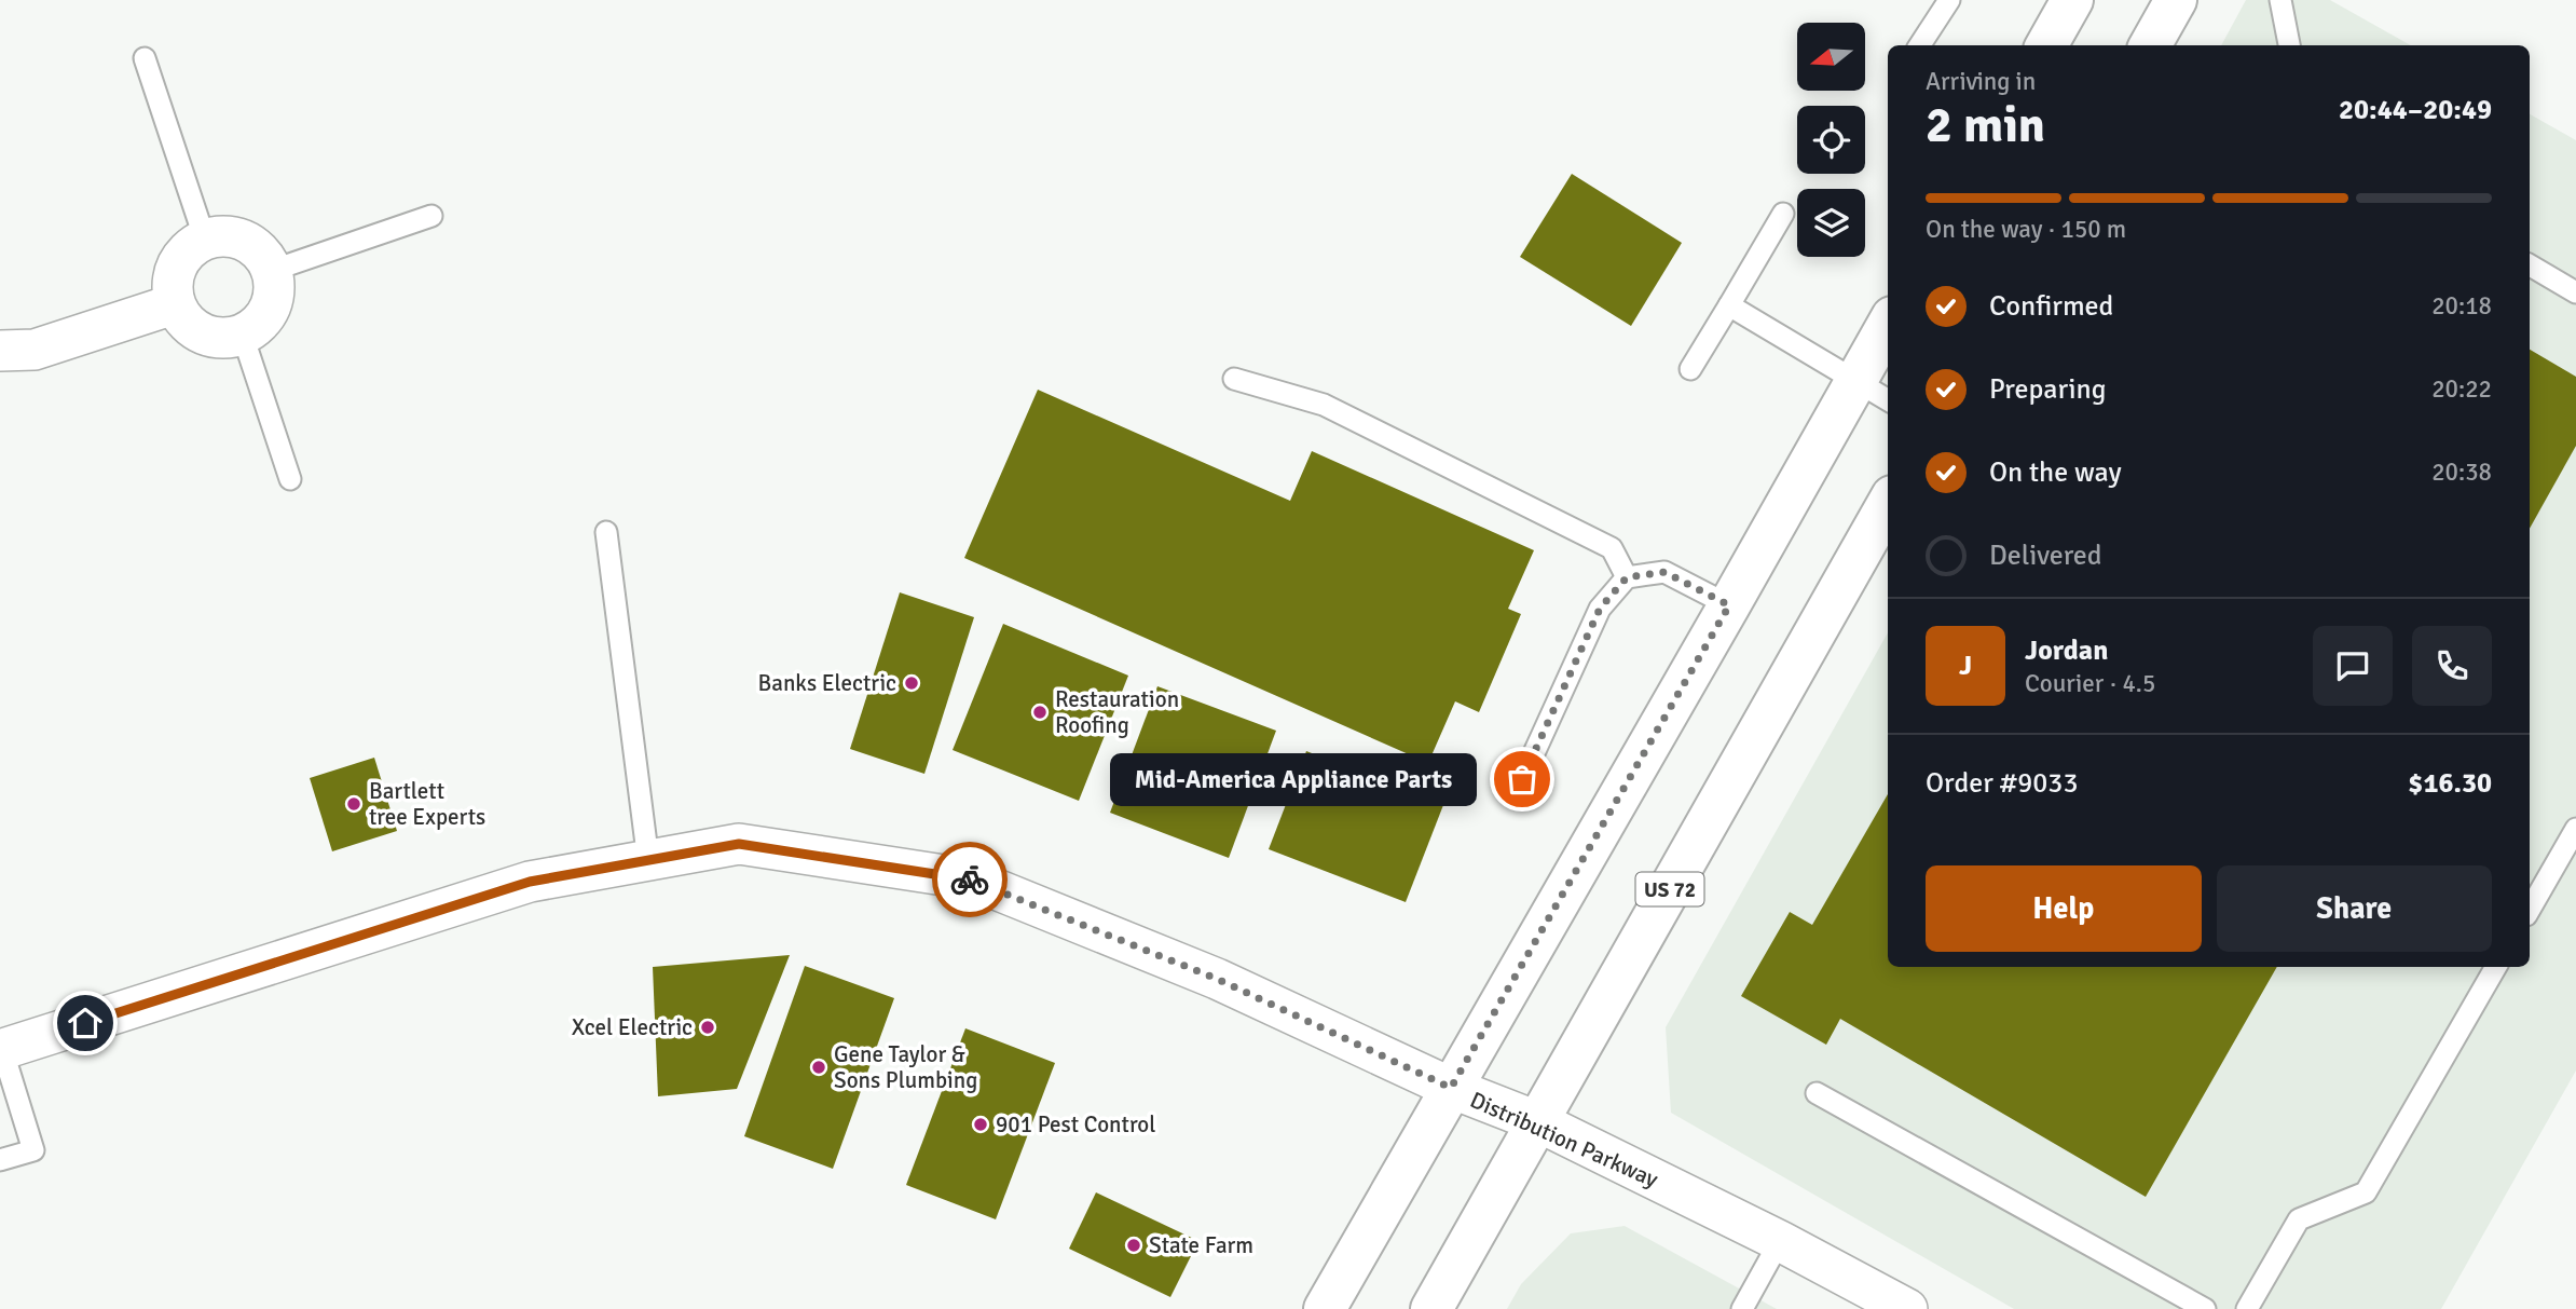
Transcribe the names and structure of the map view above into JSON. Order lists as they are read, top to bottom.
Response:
{
  "streets": {
    "main road": ["US 72"],
    "street": ["Distribution Parkway"]
  },
  "crossings": [
    ["US 72", "Distribution Parkway"]
  ],
  "places": [
    "Banks Electric",
    "Restauration Roofing",
    "Mid-America Appliance Parts",
    "Bartlett tree Experts",
    "Xcel Electric",
    "Gene Taylor & Sons Plumbing",
    "901 Pest Control",
    "State Farm"
  ],
  "north": "left",
  "page": {
    "heading": ["2 min", "Arriving in", "20:44–20:49"],
    "panel": [
      "Jordan",
      "Courier · 4.5",
      "Order #9033",
      "$16.30"
    ],
    "bar": "On the way · 150 m",
    "list": [
      ["Confirmed", "20:18"],
      ["Preparing", "20:22"],
      ["On the way", "20:38"],
      "Delivered"
    ],
    "round": "J",
    "bubble": "Mid-America Appliance Parts",
    "buttons": ["Help", "Share"]
  }
}
